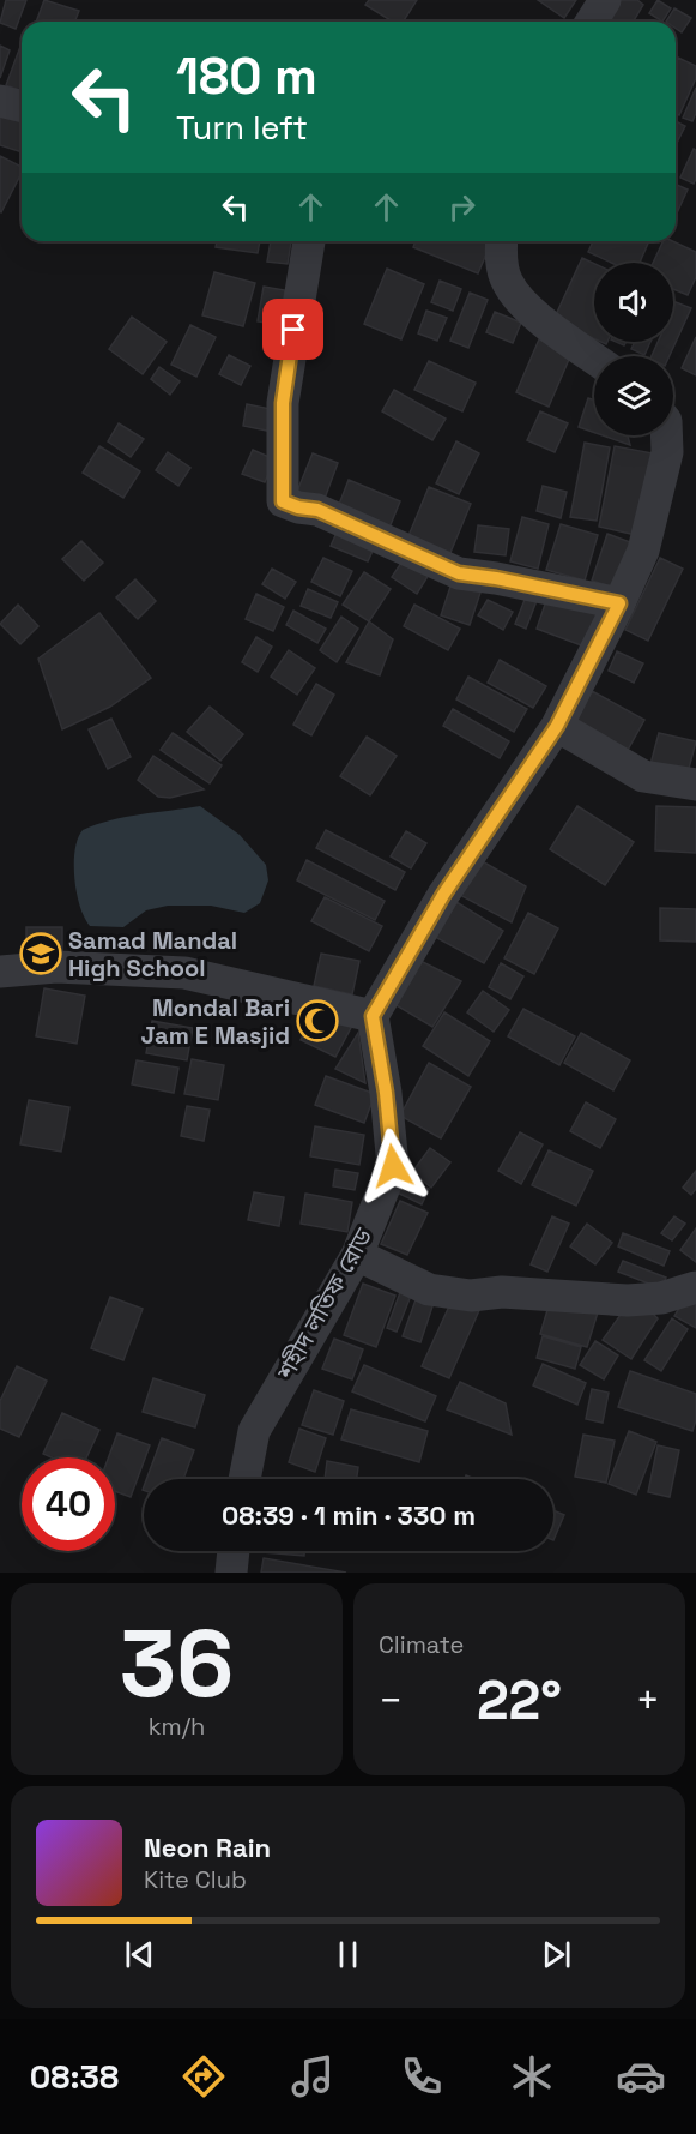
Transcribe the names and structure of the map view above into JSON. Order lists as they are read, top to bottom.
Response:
{
  "streets": {
    "street": ["শহীদ লতিফ রোড"]
  },
  "places": {
    "school or university": ["Samad Mandal High School"],
    "mosque": ["Mondal Bari Jam E Masjid"]
  },
  "page": {
    "turn": ["180 m", "Turn left"],
    "limit": "40",
    "trip": "08:39 · 1 min · 330 m",
    "tile": [
      ["36", "km/h"],
      "Climate"
    ],
    "heat": ["−", "22°", "+"],
    "song": ["Neon Rain", "Kite Club"],
    "tabs": "08:38"
  }
}
